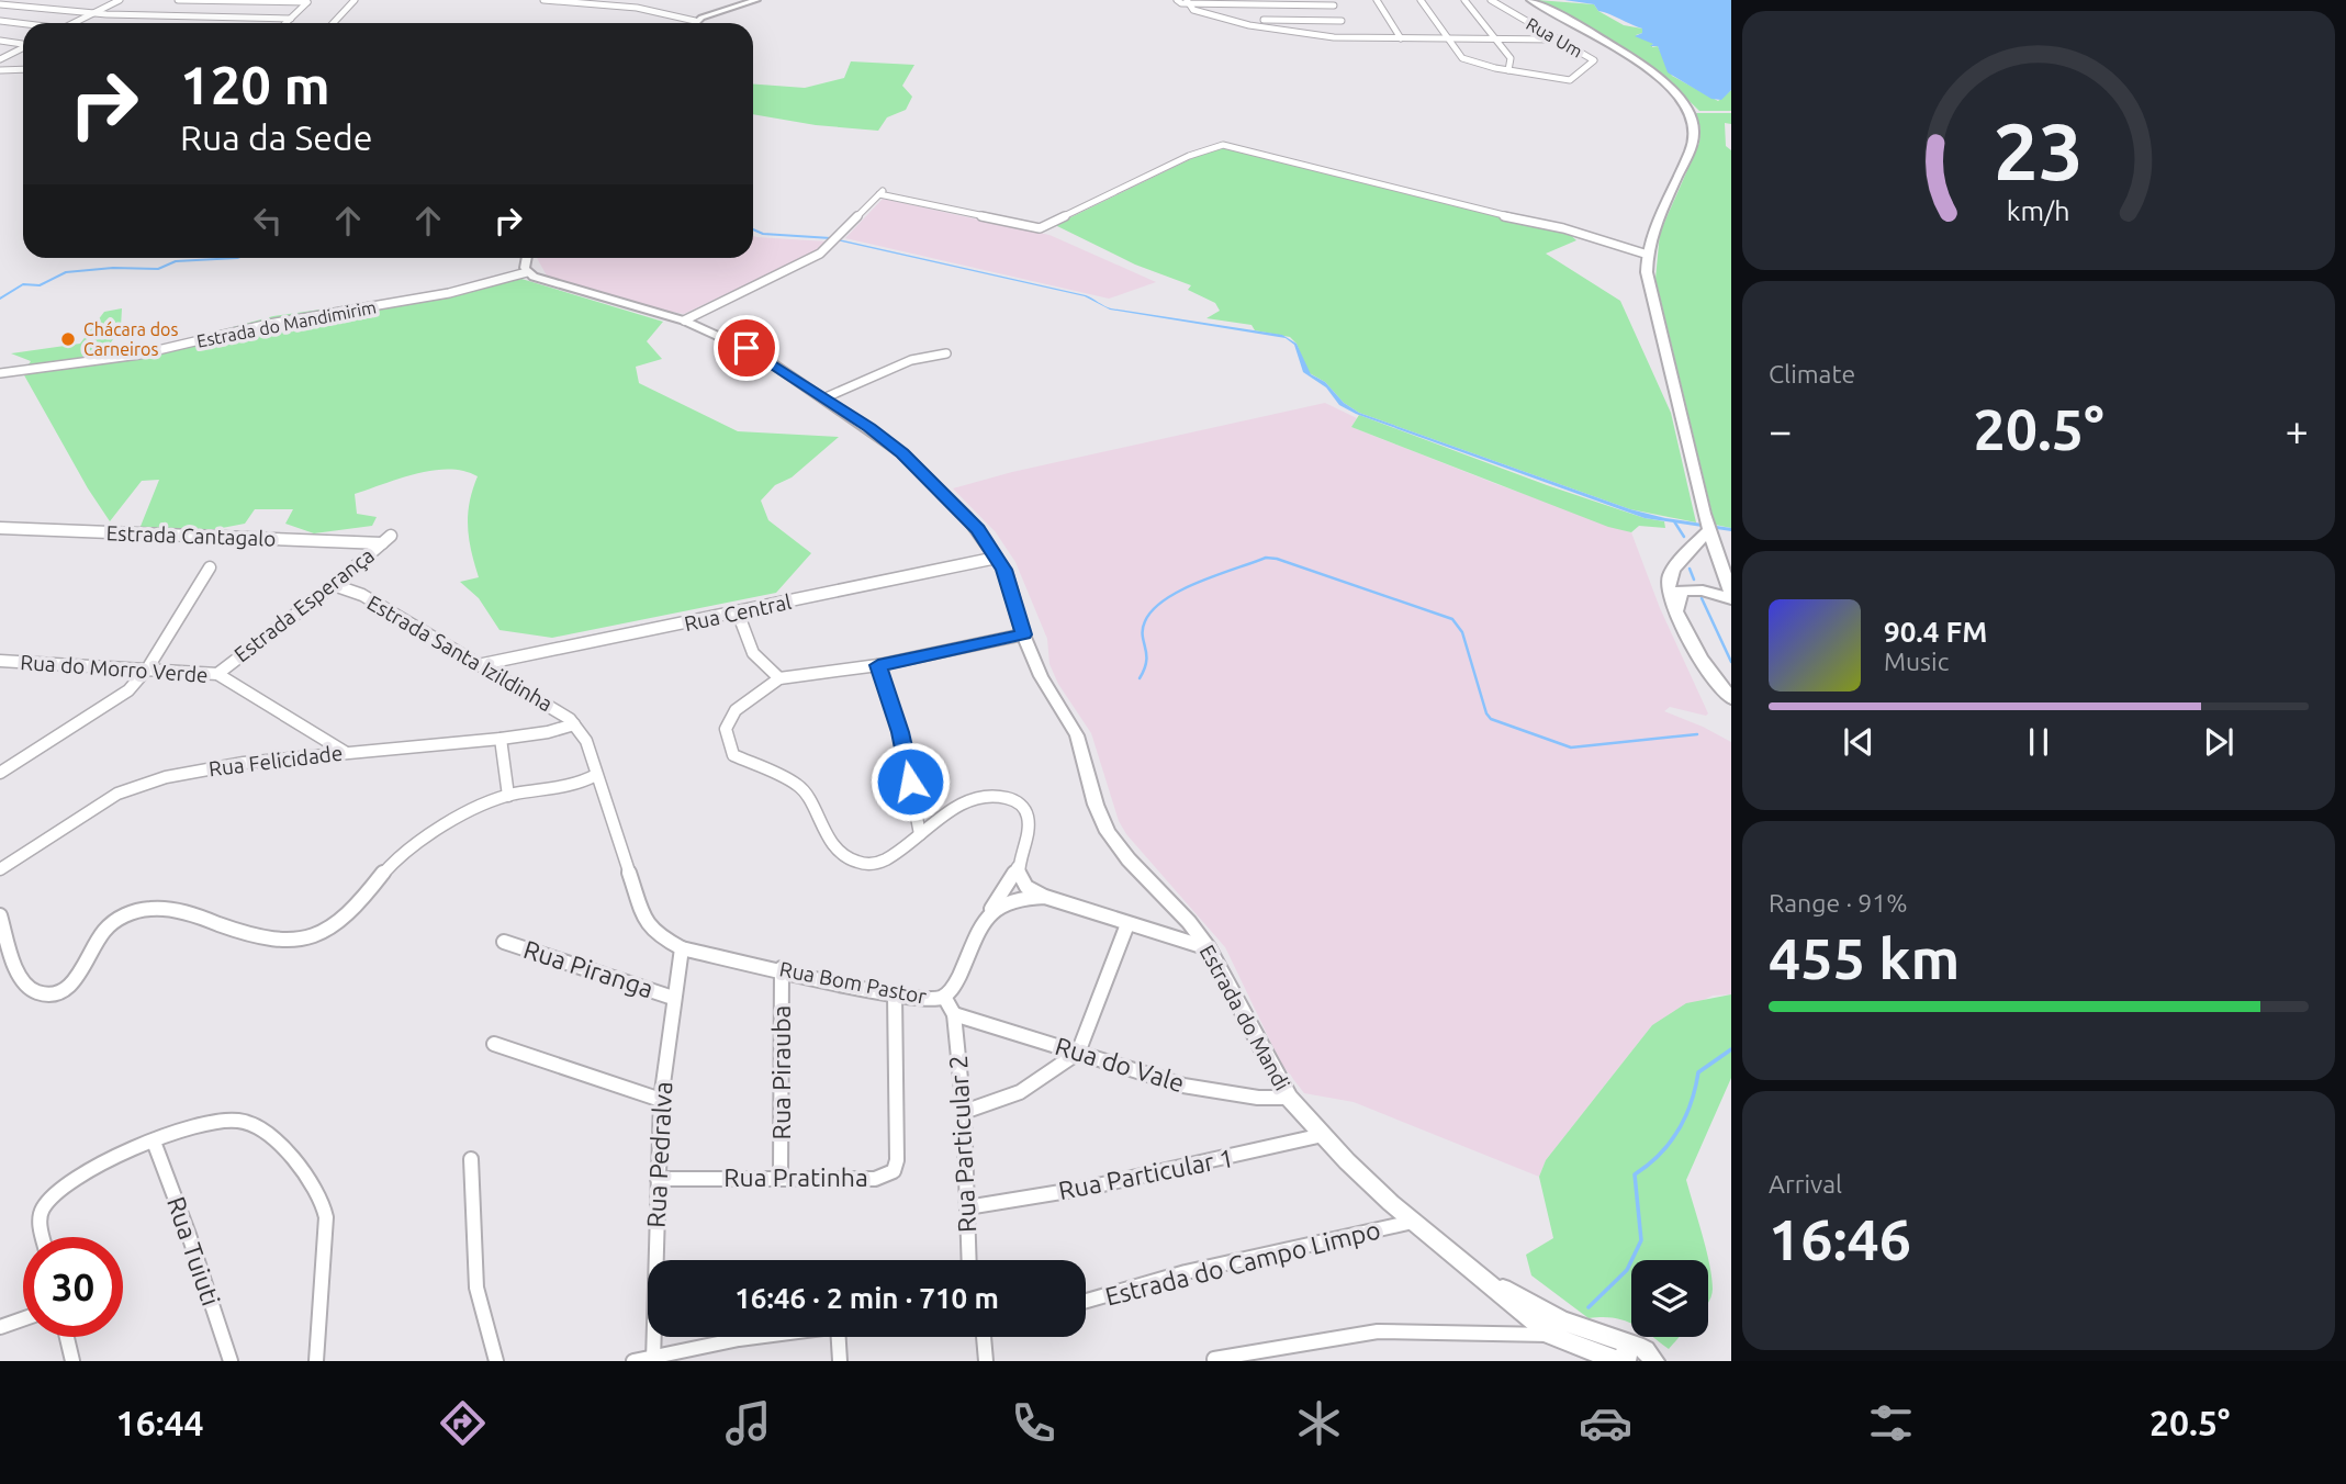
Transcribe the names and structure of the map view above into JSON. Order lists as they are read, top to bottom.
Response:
{
  "streets": {
    "main road": ["Estrada do Mandi"],
    "street": [
      "Rua Um",
      "Estrada do Mandimirim",
      "Estrada Cantagalo",
      "Estrada Esperança",
      "Rua Central",
      "Estrada Santa Izildinha",
      "Rua do Morro Verde",
      "Rua Felicidade",
      "Rua Piranga",
      "Rua Bom Pastor",
      "Rua do Vale",
      "Rua Pirauba",
      "Rua Particular 2",
      "Rua Pedralva",
      "Rua Particular 1",
      "Rua Pratinha",
      "Rua Tuiuti",
      "Estrada do Campo Limpo"
    ]
  },
  "crossings": [
    ["Estrada do Mandimirim", "Estrada do Mandi"],
    ["Estrada Cantagalo", "Estrada Esperança"],
    ["Estrada Esperança", "Estrada Santa Izildinha"],
    ["Estrada Esperança", "Rua do Morro Verde"],
    ["Rua Central", "Estrada Santa Izildinha"],
    ["Rua Central", "Estrada do Mandi"],
    ["Estrada Santa Izildinha", "Rua Felicidade"],
    ["Estrada Santa Izildinha", "Rua Bom Pastor"],
    ["Rua do Morro Verde", "Rua Felicidade"],
    ["Rua Piranga", "Rua Pedralva"],
    ["Rua Bom Pastor", "Rua Pirauba"],
    ["Rua Bom Pastor", "Rua Pedralva"],
    ["Rua Bom Pastor", "Rua Pratinha"],
    ["Estrada do Mandi", "Rua do Vale"],
    ["Estrada do Mandi", "Rua Particular 1"],
    ["Estrada do Mandi", "Estrada do Campo Limpo"],
    ["Rua do Vale", "Rua Particular 2"],
    ["Rua Pirauba", "Rua Pratinha"],
    ["Rua Particular 2", "Rua Particular 1"],
    ["Rua Pedralva", "Rua Pratinha"]
  ],
  "places": ["Chácara dos Carneiros"],
  "page": {
    "turn": ["120 m", "Rua da Sede"],
    "tile": [
      "Climate",
      ["Range · 91%", "455 km"],
      ["Arrival", "16:46"]
    ],
    "heat": ["−", "20.5°", "+"],
    "song": ["90.4 FM", "Music"],
    "limit": "30",
    "trip": "16:46 · 2 min · 710 m",
    "tabs": ["16:44", "20.5°"],
    "gauge": ["23", "km/h"]
  }
}
